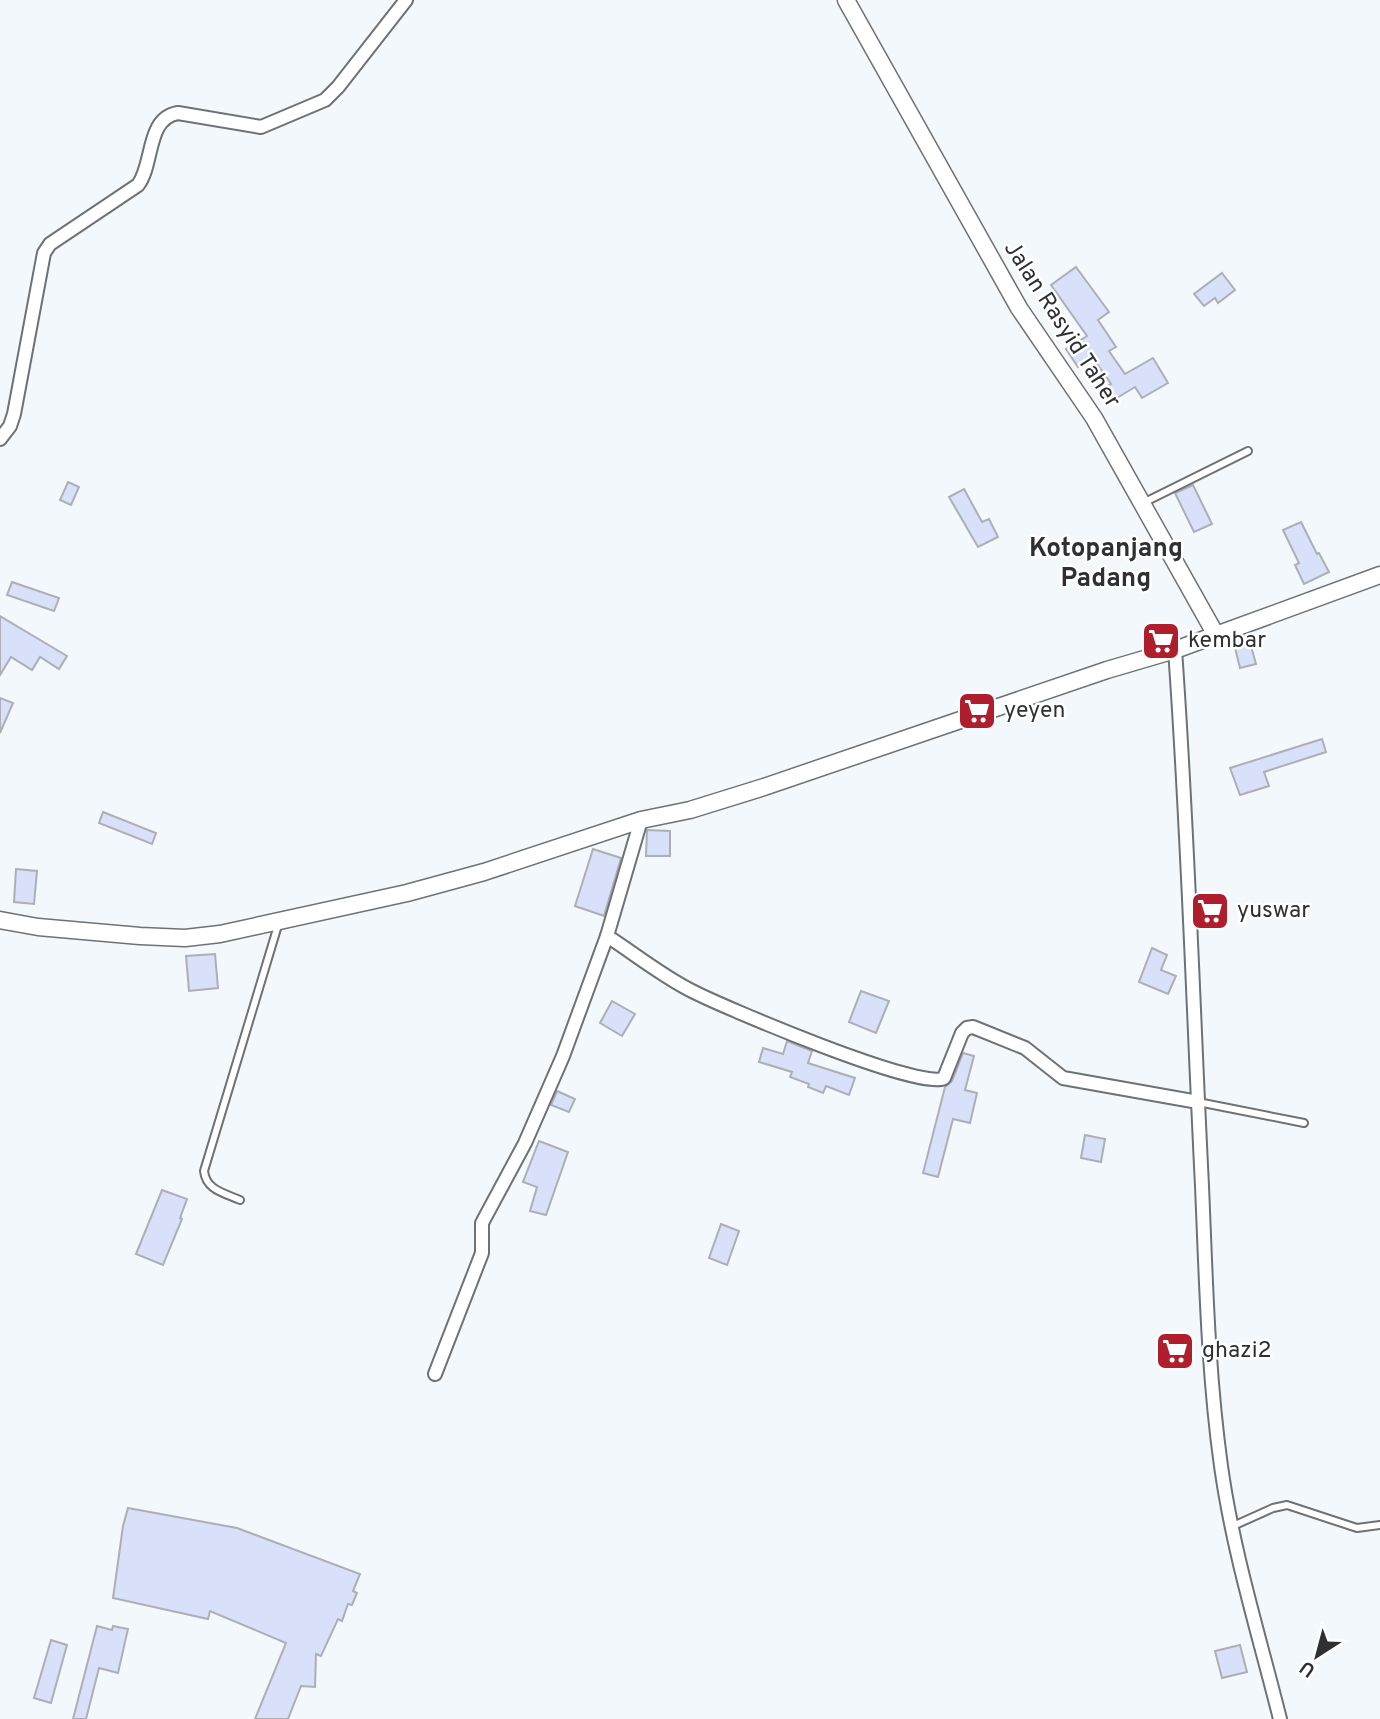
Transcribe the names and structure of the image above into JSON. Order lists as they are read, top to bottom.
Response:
{
  "streets": {
    "street": ["Jalan Rasyid Taher"]
  },
  "districts": ["Kotopanjang Padang"],
  "places": {
    "supermarket": [
      "kembar",
      "yeyen",
      "yuswar",
      "ghazi2"
    ]
  },
  "north": "bottom left"
}
